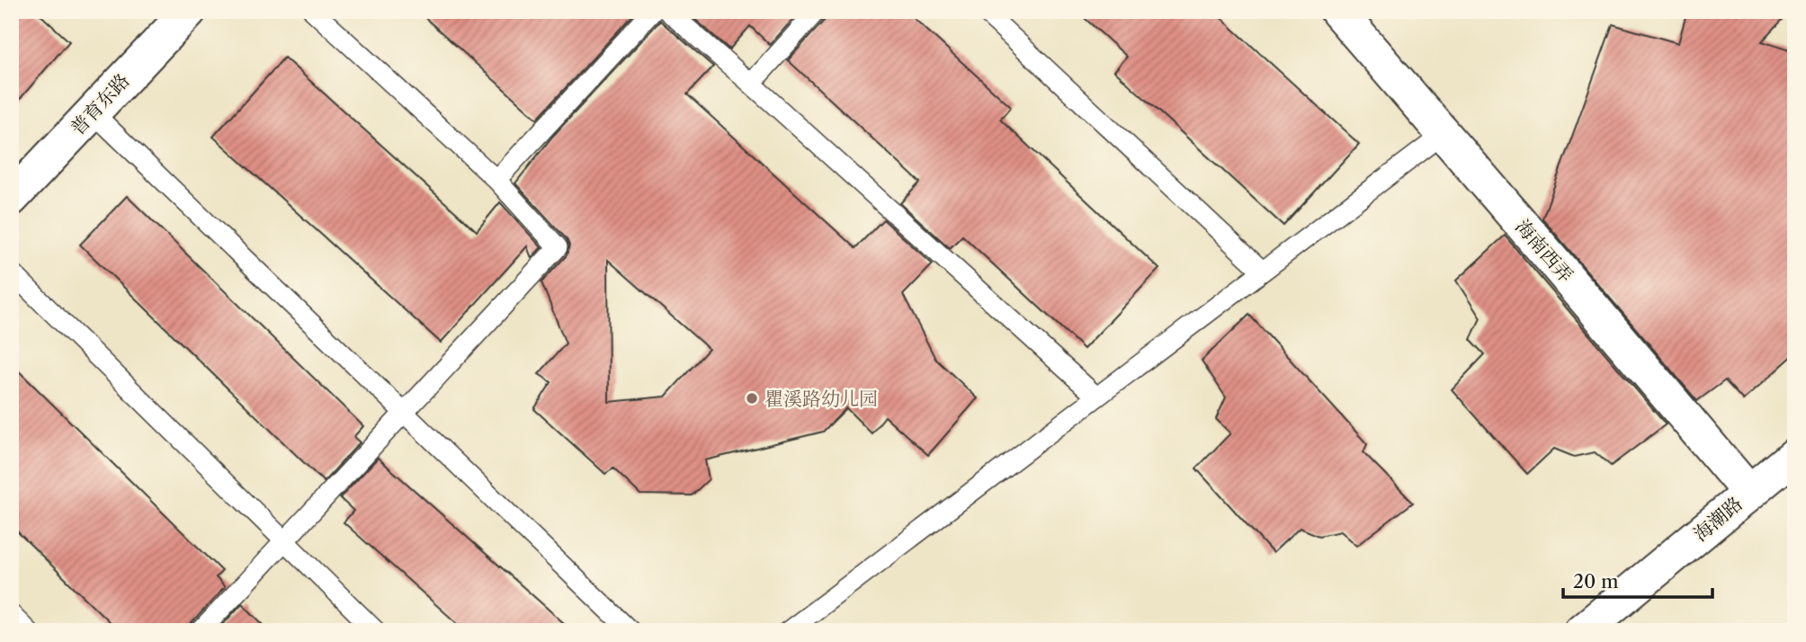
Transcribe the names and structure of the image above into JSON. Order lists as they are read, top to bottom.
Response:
{
  "streets": {
    "street": ["普育东路", "海南西弄", "海潮路"]
  },
  "crossings": [
    ["海南西弄", "海潮路"]
  ],
  "places": ["瞿溪路幼儿园"],
  "scale_bar": "20 m"
}
